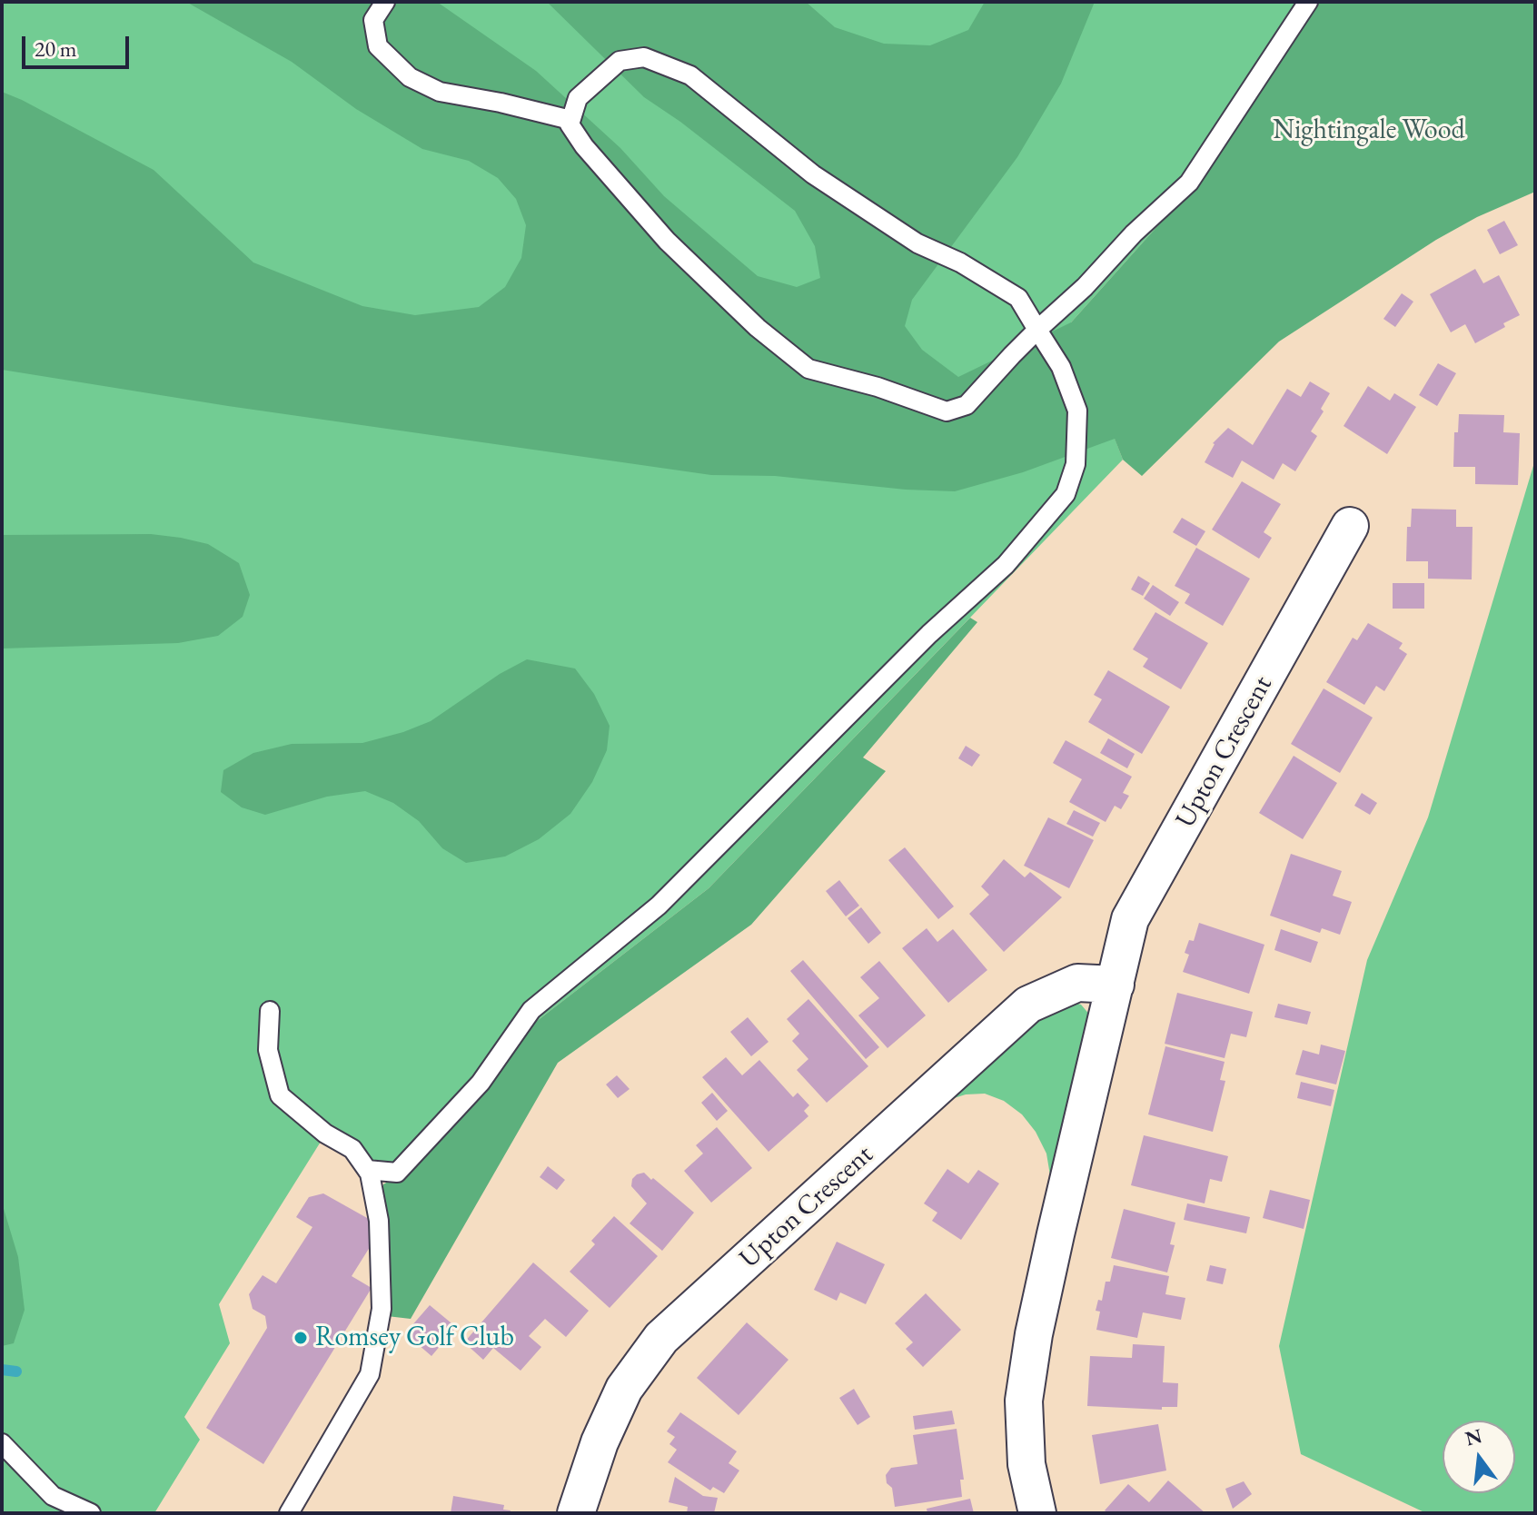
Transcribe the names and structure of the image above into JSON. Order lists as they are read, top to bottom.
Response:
{
  "streets": {
    "street": ["Upton Crescent"]
  },
  "parks": ["Nightingale Wood"],
  "places": ["Romsey Golf Club"],
  "scale_bar": "20 m",
  "north": "top"
}
